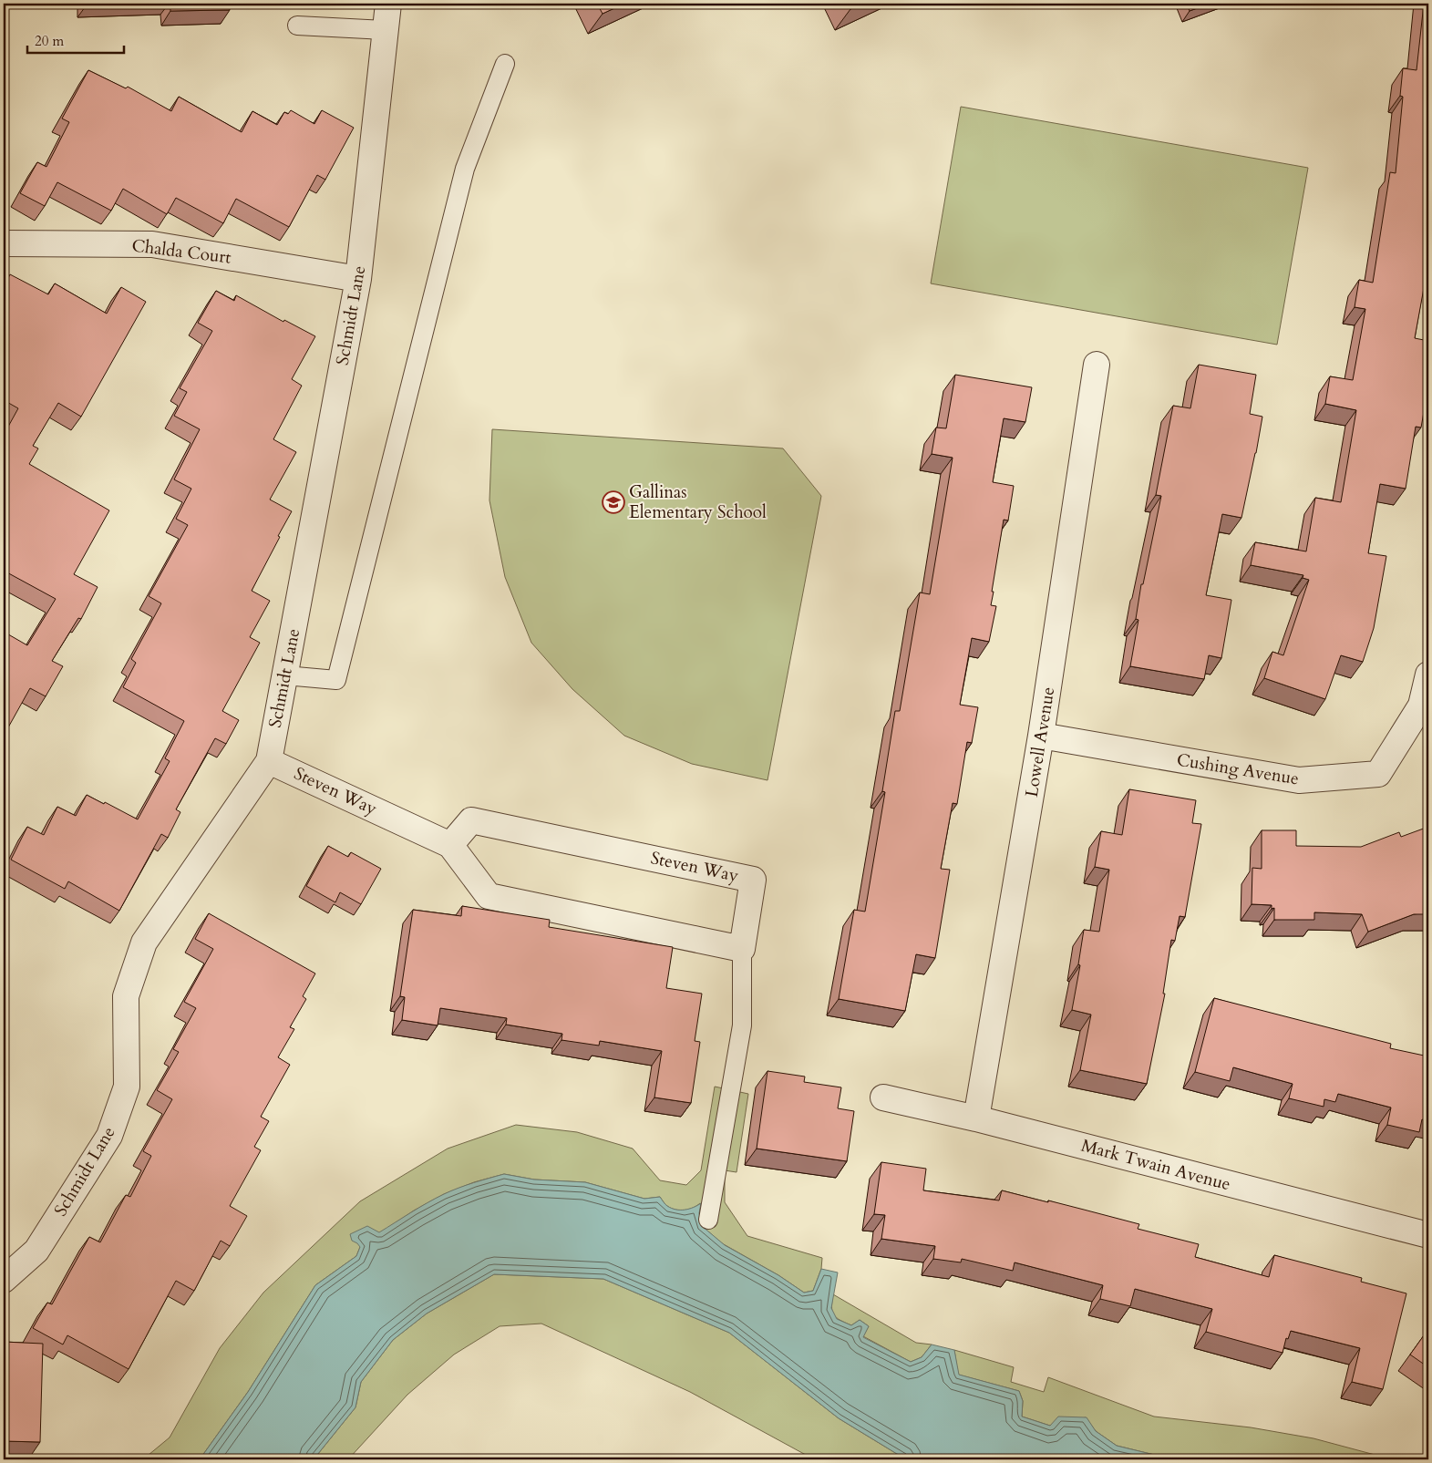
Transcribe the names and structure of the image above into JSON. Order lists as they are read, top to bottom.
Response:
{
  "streets": {
    "street": [
      "Chalda Court",
      "Schmidt Lane",
      "Lowell Avenue",
      "Cushing Avenue",
      "Steven Way",
      "Mark Twain Avenue"
    ]
  },
  "crossings": [
    ["Chalda Court", "Schmidt Lane"],
    ["Schmidt Lane", "Steven Way"],
    ["Lowell Avenue", "Cushing Avenue"],
    ["Lowell Avenue", "Mark Twain Avenue"]
  ],
  "places": {
    "school or university": ["Gallinas Elementary School"]
  },
  "scale_bar": "20 m"
}
